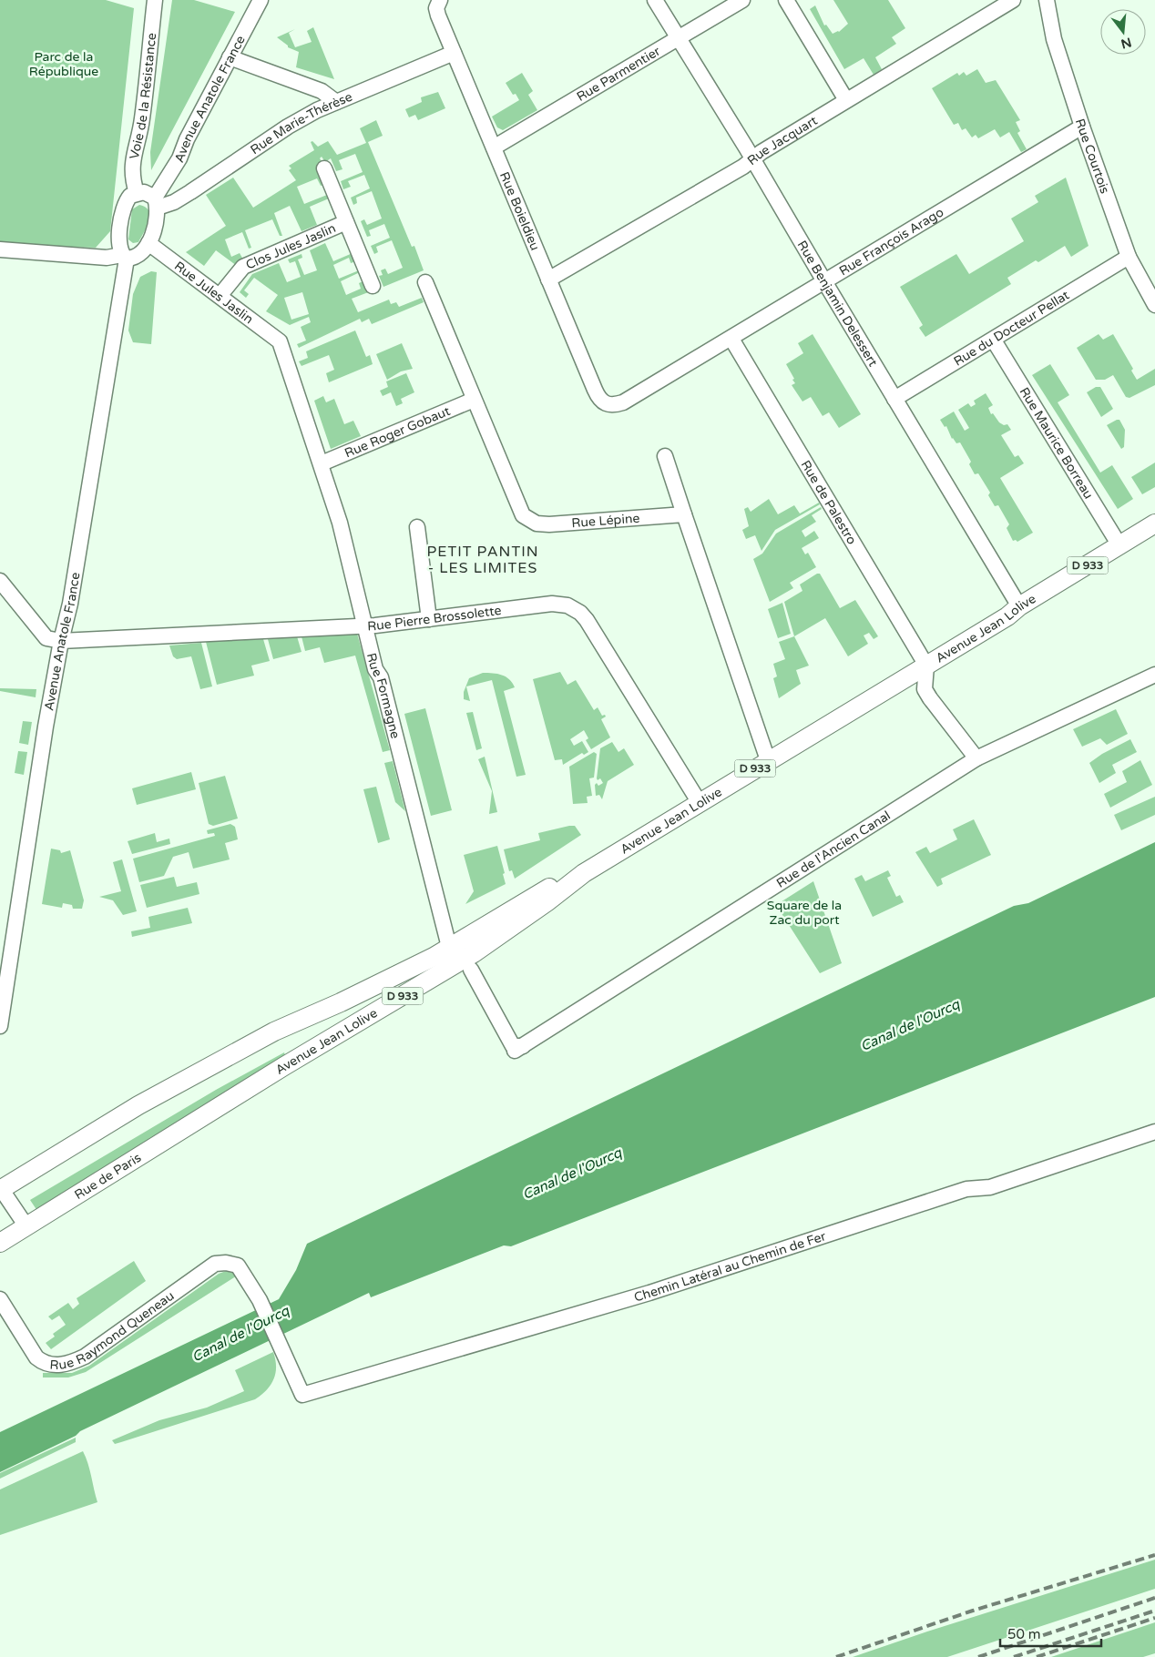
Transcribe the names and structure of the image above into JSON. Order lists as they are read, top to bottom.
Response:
{
  "streets": {
    "main road": ["D 933", "Avenue Jean Lolive", "Rue de Paris"],
    "street": [
      "Rue Parmentier",
      "Voie de la Résistance",
      "Avenue Anatole France",
      "Rue Marie-Thérèse",
      "Rue Jacquart",
      "Rue Courtois",
      "Rue Boieldieu",
      "Rue François Arago",
      "Clos Jules Jaslin",
      "Rue Jules Jaslin",
      "Rue Benjamin Delessert",
      "Rue du Docteur Pellat",
      "Rue Roger Gobaut",
      "Rue Maurice Borreau",
      "Rue de Palestro",
      "Rue Lépine",
      "Rue Pierre Brossolette",
      "Rue Formagne",
      "Rue de l'Ancien Canal",
      "Chemin Latéral au Chemin de Fer",
      "Rue Raymond Queneau"
    ]
  },
  "crossings": [
    ["Rue Parmentier", "Rue Boieldieu"],
    ["Rue Parmentier", "Rue Benjamin Delessert"],
    ["Voie de la Résistance", "Avenue Anatole France"],
    ["Avenue Anatole France", "Rue Marie-Thérèse"],
    ["Avenue Anatole France", "Rue Pierre Brossolette"],
    ["Rue Marie-Thérèse", "Rue Boieldieu"],
    ["Rue Jacquart", "Rue Boieldieu"],
    ["Rue Jacquart", "Rue Benjamin Delessert"],
    ["Rue Courtois", "Rue François Arago"],
    ["Rue Courtois", "Rue du Docteur Pellat"],
    ["Rue Boieldieu", "Rue François Arago"],
    ["Rue François Arago", "Rue Benjamin Delessert"],
    ["Rue François Arago", "Rue de Palestro"],
    ["Clos Jules Jaslin", "Rue Jules Jaslin"],
    ["Rue Jules Jaslin", "Rue Formagne"],
    ["Rue Benjamin Delessert", "Rue du Docteur Pellat"],
    ["Rue Benjamin Delessert", "Avenue Jean Lolive"],
    ["Rue du Docteur Pellat", "Rue Maurice Borreau"],
    ["Rue Roger Gobaut", "Rue Lépine"],
    ["Rue Roger Gobaut", "Rue Formagne"],
    ["Rue Maurice Borreau", "Avenue Jean Lolive"],
    ["Rue de Palestro", "Avenue Jean Lolive"],
    ["D 933", "Avenue Jean Lolive"],
    ["D 933", "Rue Formagne"],
    ["Rue Pierre Brossolette", "Avenue Jean Lolive"],
    ["Rue Pierre Brossolette", "Rue Formagne"],
    ["Avenue Jean Lolive", "Rue de Paris"],
    ["Chemin Latéral au Chemin de Fer", "Rue Raymond Queneau"]
  ],
  "districts": ["PETIT PANTIN - LES LIMITES"],
  "water": ["Canal de l'Ourcq"],
  "parks": ["Parc de la République", "Square de la Zac du port"],
  "scale_bar": "50 m",
  "north": "bottom"
}
